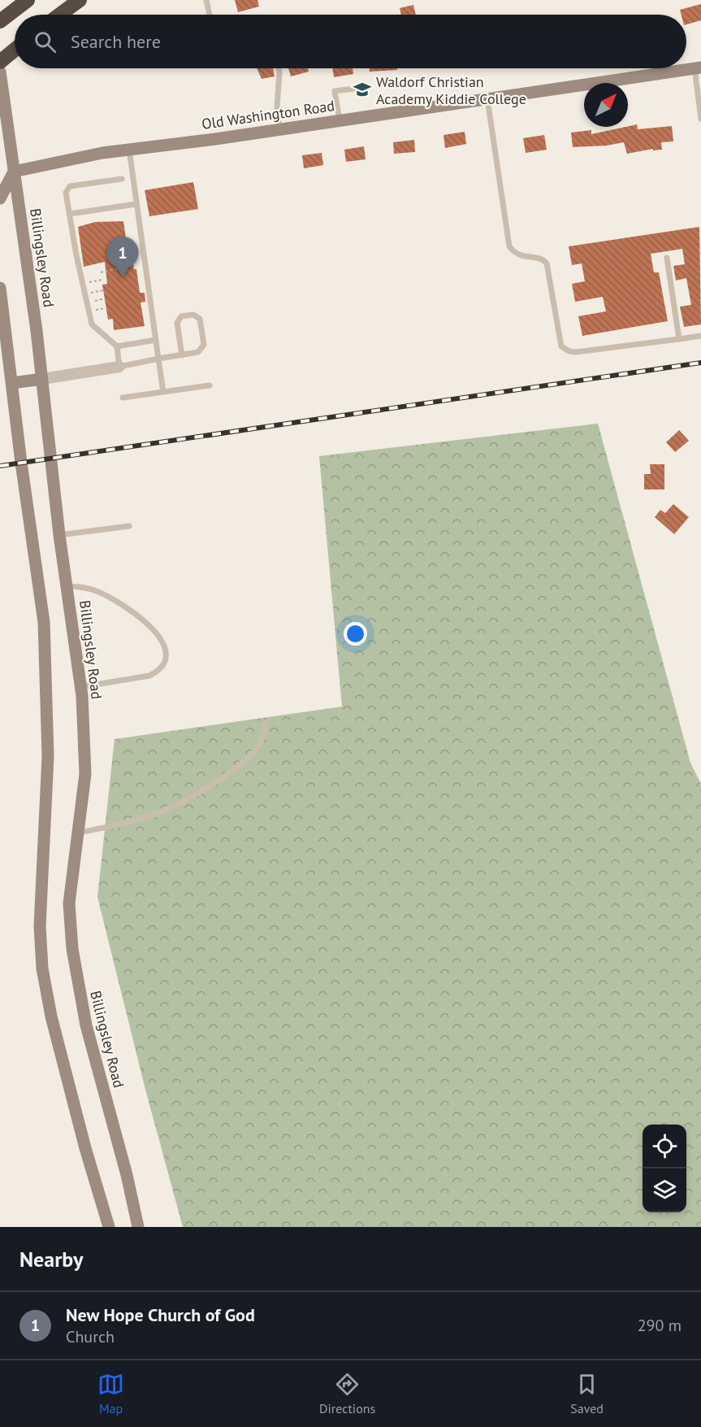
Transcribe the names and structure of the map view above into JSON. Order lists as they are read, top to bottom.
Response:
{
  "streets": {
    "main road": ["Old Washington Road", "Billingsley Road"]
  },
  "crossings": [
    ["Old Washington Road", "Billingsley Road"]
  ],
  "places": {
    "school or university": ["Waldorf Christian Academy Kiddie College"]
  },
  "north": "top right",
  "page": {
    "search": "Search here",
    "pins": "1",
    "heading": "Nearby",
    "list": [
      {
        "mark": "1",
        "name": "New Hope Church of God",
        "note": "Church",
        "value": "290 m"
      }
    ],
    "nav": ["Map", "Directions", "Saved"]
  }
}
